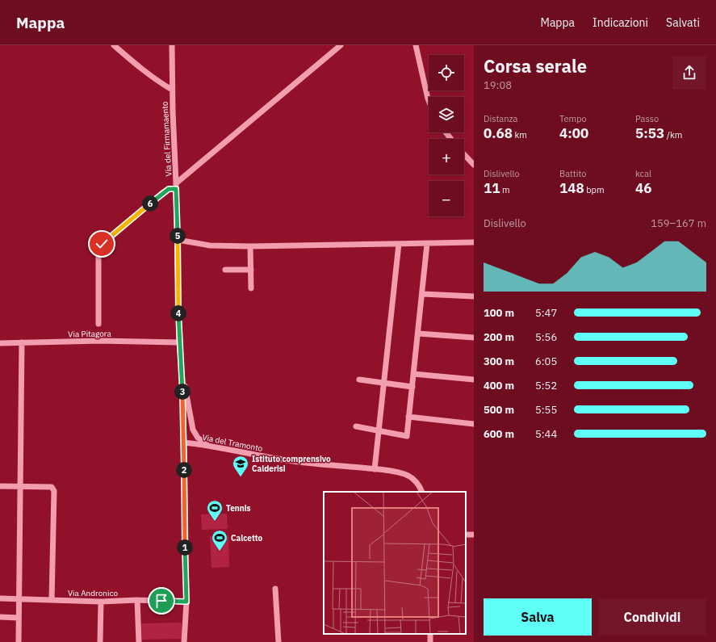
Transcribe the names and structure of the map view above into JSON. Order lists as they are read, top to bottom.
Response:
{
  "streets": {
    "street": [
      "Via del Firmamaento",
      "Via Pitagora",
      "Via del Tramonto",
      "Via Andronico"
    ]
  },
  "crossings": [
    ["Via del Firmamaento", "Via Pitagora"],
    ["Via del Firmamaento", "Via del Tramonto"],
    ["Via del Firmamaento", "Via Andronico"]
  ],
  "places": {
    "school or university": ["Istituto comprensivo Calderisi"],
    "sports": ["Tennis", "Calcetto"]
  },
  "page": {
    "header": "Mappa",
    "nav": ["Mappa", "Indicazioni", "Salvati"],
    "heading": ["Corsa serale", "19:08"],
    "map_buttons": ["+", "−"],
    "stats": [
      ["Distanza", "0.68 km"],
      ["Tempo", "4:00"],
      ["Passo", "5:53 /km"],
      ["Dislivello", "11 m"],
      ["Battito", "148 bpm"],
      ["kcal", "46"]
    ],
    "pins": [
      "6",
      "5",
      "4",
      "3",
      "2",
      "1"
    ],
    "chart": ["Dislivello", "159–167 m"],
    "list": [
      {
        "name": "100 m",
        "note": "5:47"
      },
      {
        "name": "200 m",
        "note": "5:56"
      },
      {
        "name": "300 m",
        "note": "6:05"
      },
      {
        "name": "400 m",
        "note": "5:52"
      },
      {
        "name": "500 m",
        "note": "5:55"
      },
      {
        "name": "600 m",
        "note": "5:44"
      }
    ],
    "buttons": ["Salva", "Condividi"]
  }
}
